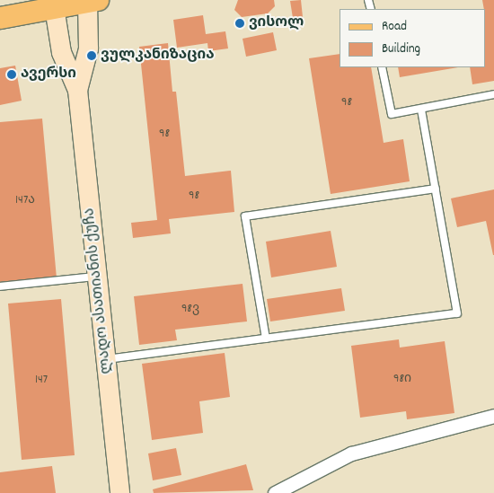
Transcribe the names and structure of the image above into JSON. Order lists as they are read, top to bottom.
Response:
{
  "streets": {
    "main road": ["ლადო ასათიანის ქუჩა"]
  },
  "places": ["ვისოლ", "ვულკანიზაცია", "ავერსი"],
  "house_numbers": [
    "98",
    "98",
    "98",
    "147ა",
    "98ვ",
    "98ი",
    "147"
  ],
  "legend": ["Road", "Building"]
}
